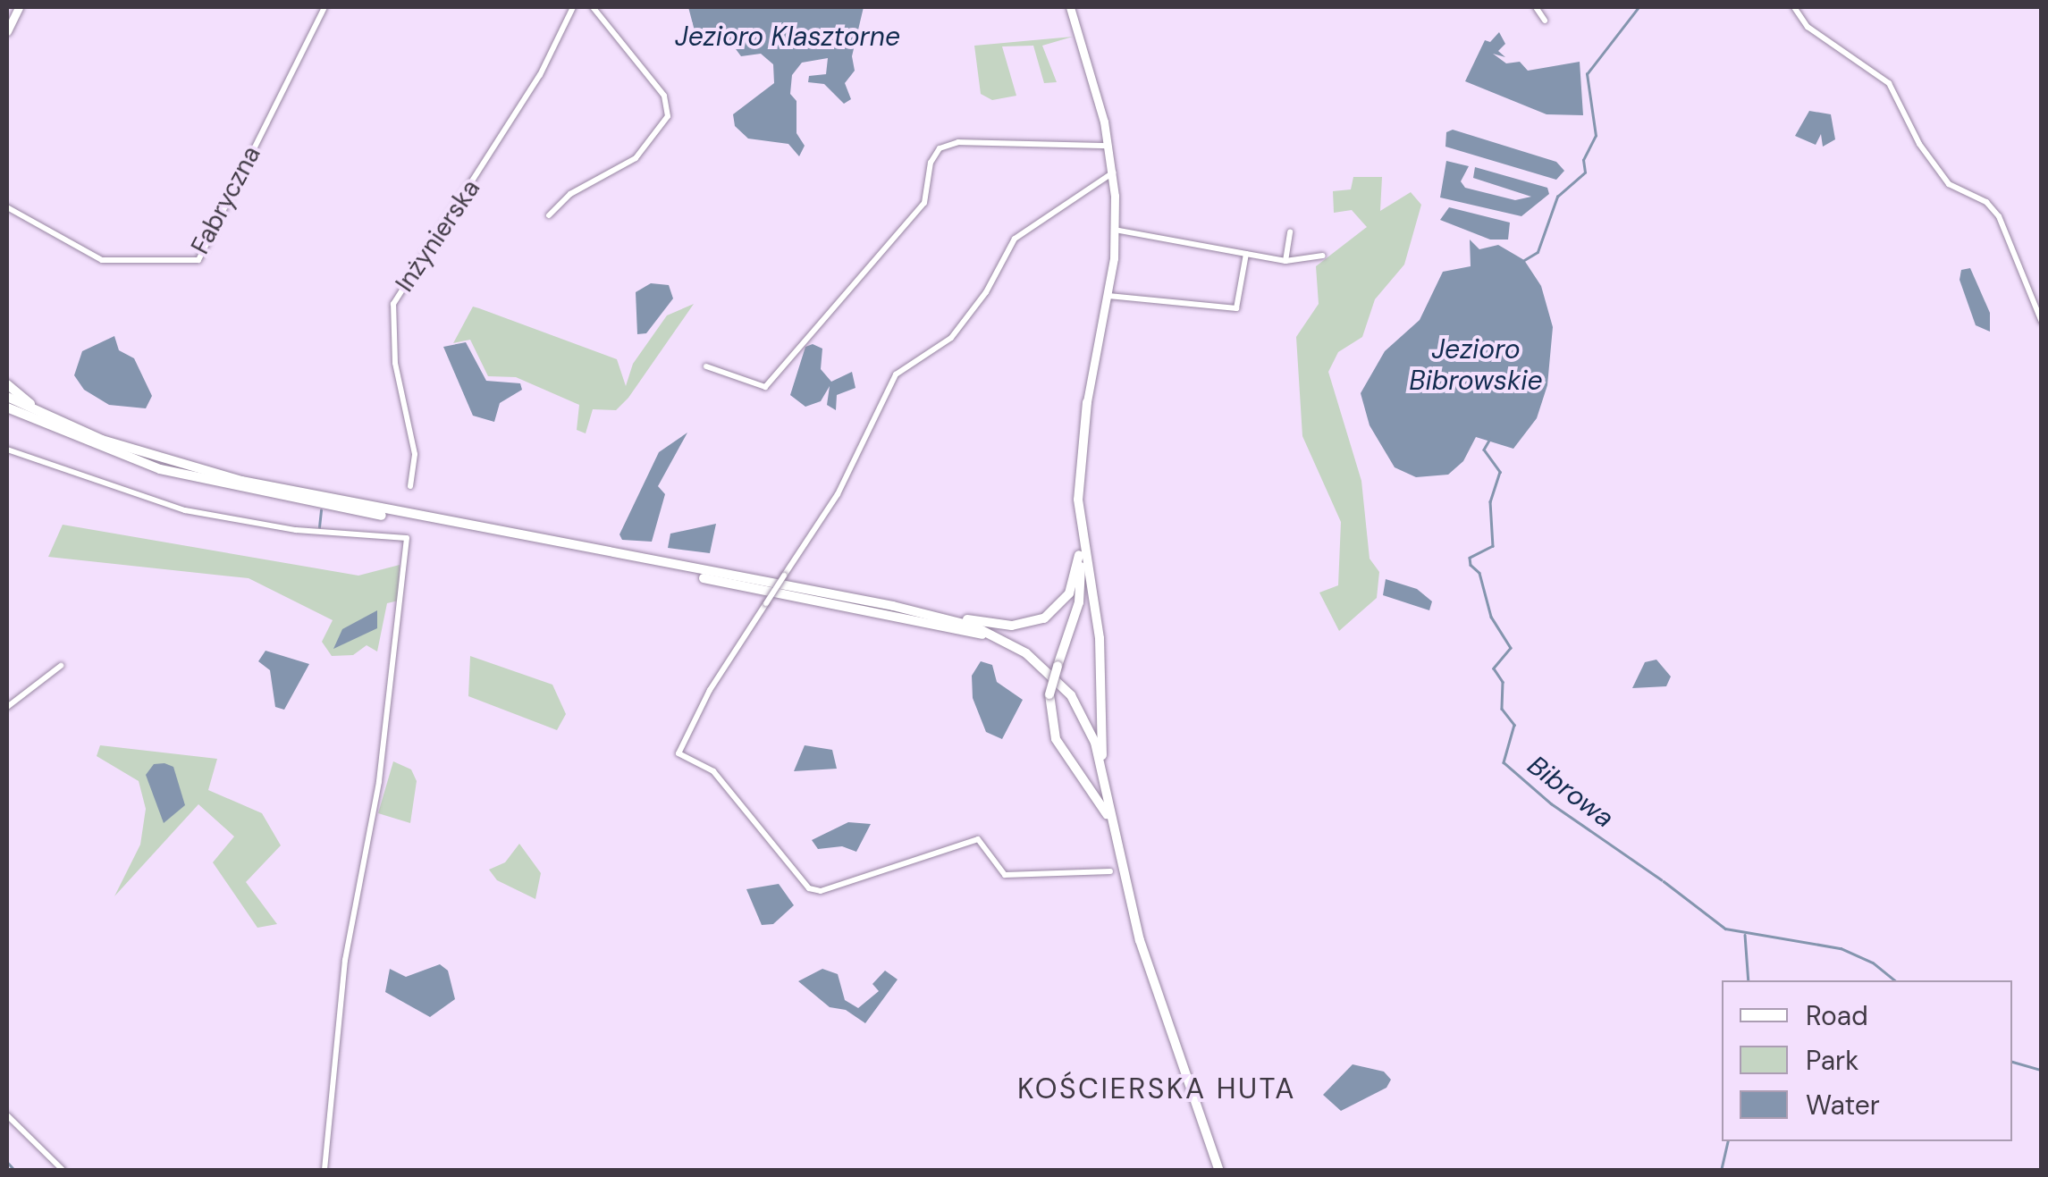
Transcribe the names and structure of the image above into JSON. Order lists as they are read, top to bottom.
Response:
{
  "streets": {
    "street": ["Fabryczna", "Inżynierska"]
  },
  "districts": ["KOŚCIERSKA HUTA"],
  "water": ["Jezioro Klasztorne", "Jezioro Bibrowskie", "Bibrowa"],
  "legend": ["Road", "Park", "Water"]
}
